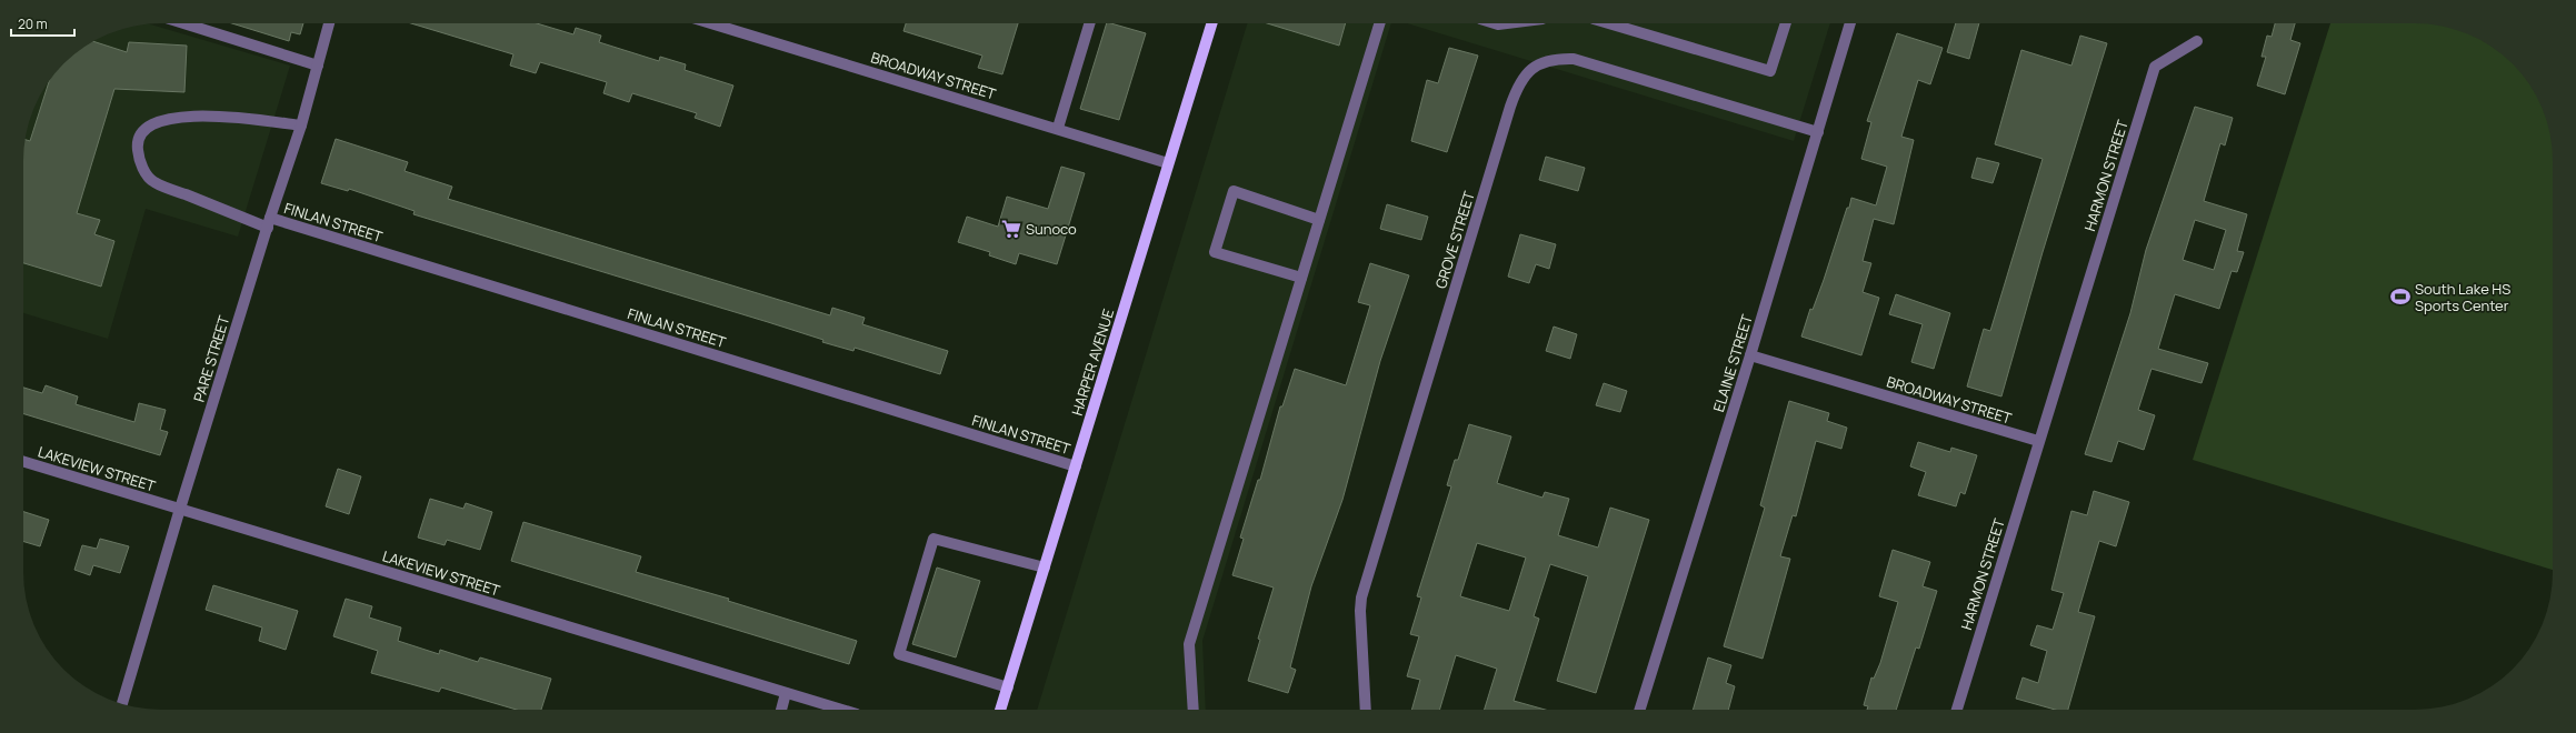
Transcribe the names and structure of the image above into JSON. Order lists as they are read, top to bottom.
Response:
{
  "streets": {
    "main road": ["HARPER AVENUE"],
    "street": [
      "BROADWAY STREET",
      "HARMON STREET",
      "FINLAN STREET",
      "GROVE STREET",
      "PARE STREET",
      "ELAINE STREET",
      "LAKEVIEW STREET"
    ]
  },
  "crossings": [
    ["BROADWAY STREET", "HARMON STREET"],
    ["BROADWAY STREET", "HARPER AVENUE"],
    ["BROADWAY STREET", "ELAINE STREET"],
    ["FINLAN STREET", "PARE STREET"],
    ["FINLAN STREET", "HARPER AVENUE"],
    ["GROVE STREET", "ELAINE STREET"],
    ["PARE STREET", "LAKEVIEW STREET"]
  ],
  "places": {
    "supermarket": ["Sunoco"],
    "sports": ["South Lake HS Sports Center"]
  },
  "scale_bar": "20 m"
}
